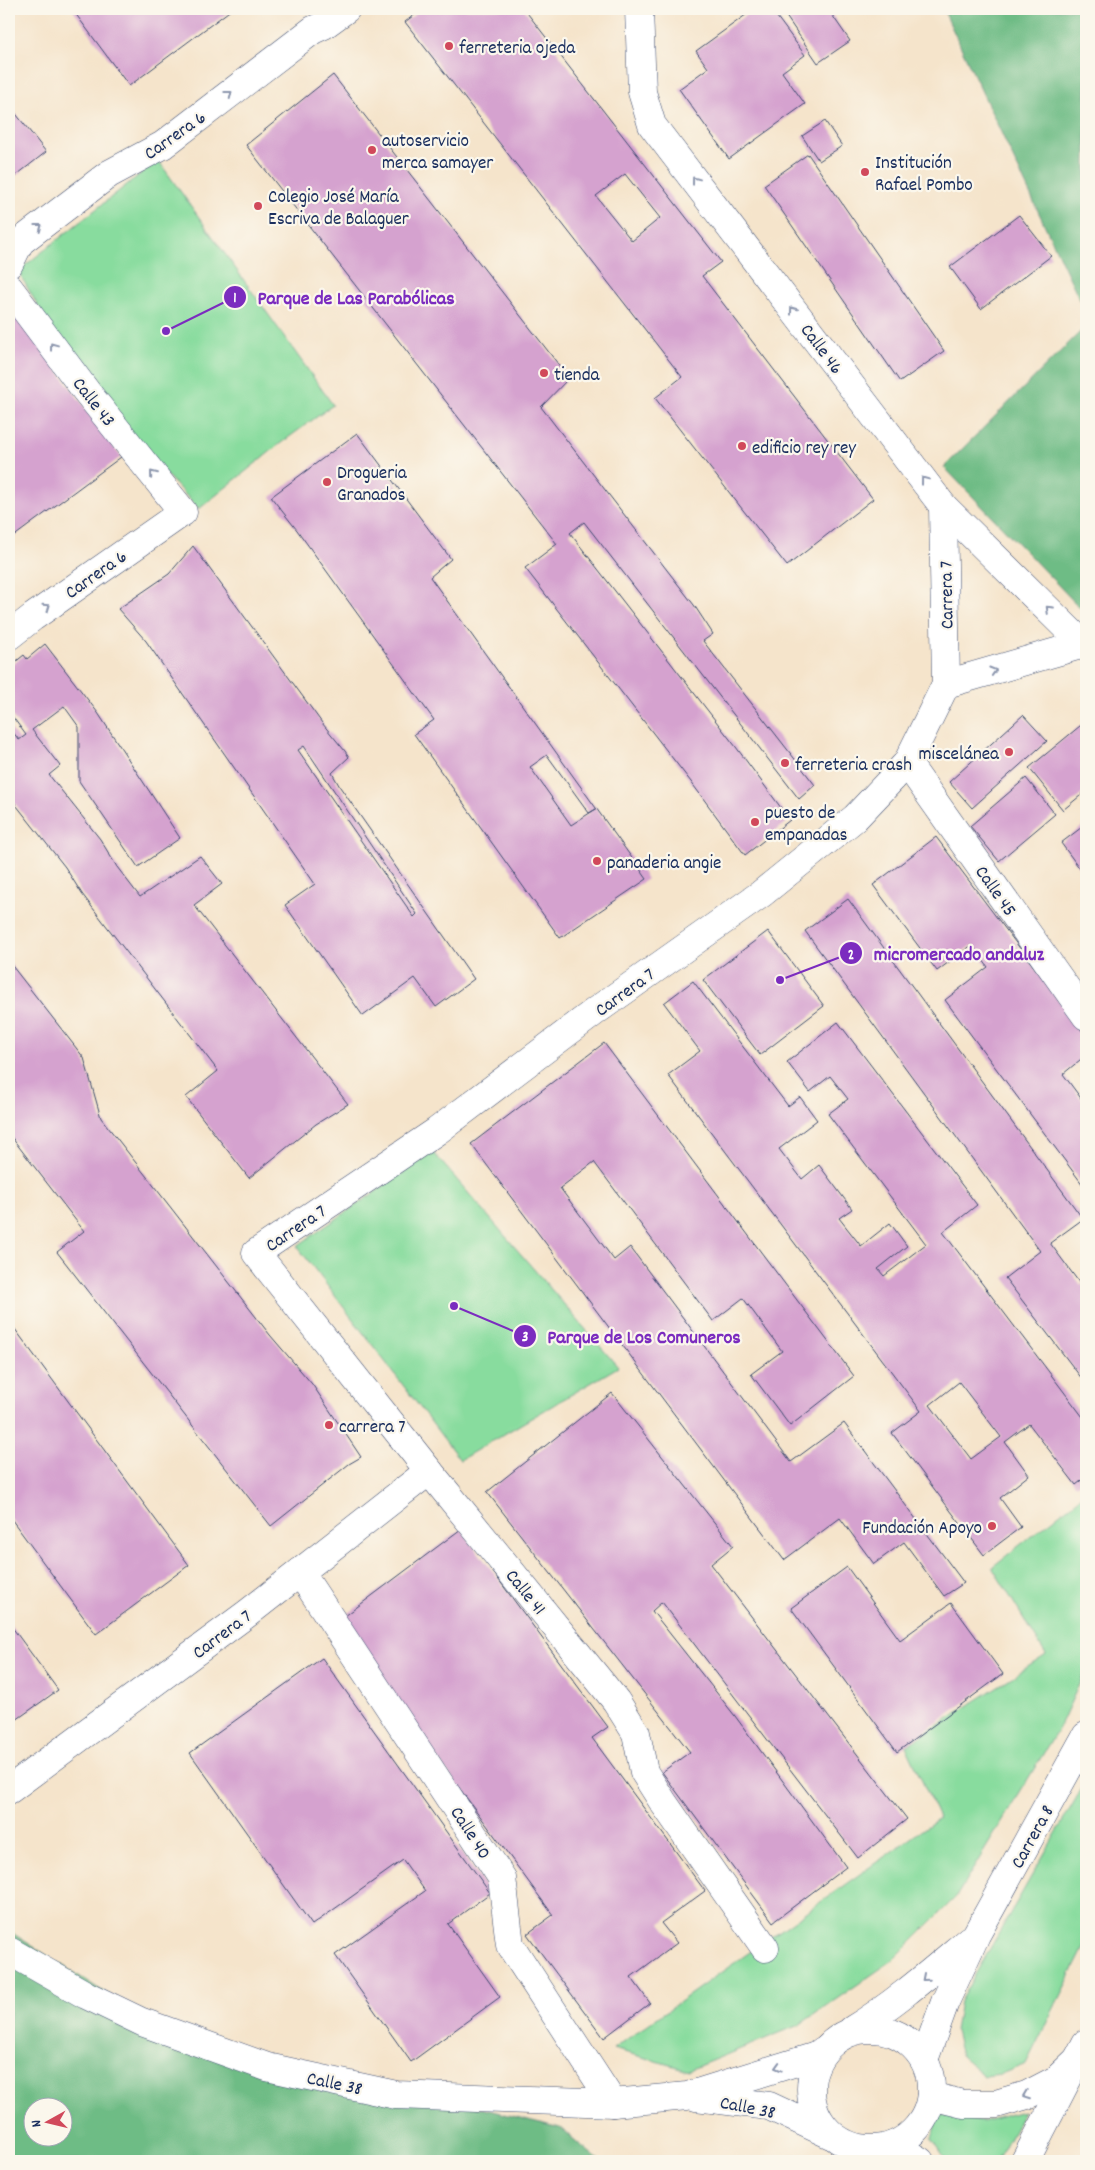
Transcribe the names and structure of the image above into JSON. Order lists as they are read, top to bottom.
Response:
{
  "streets": {
    "main road": [
      "Carrera 6",
      "Calle 46",
      "Calle 43",
      "Carrera 7",
      "Calle 45",
      "Calle 41",
      "Calle 40",
      "Carrera 8",
      "Calle 38"
    ]
  },
  "crossings": [
    ["Carrera 6", "Calle 43"],
    ["Calle 46", "Carrera 7"],
    ["Carrera 7", "Calle 45"],
    ["Carrera 7", "Calle 41"],
    ["Carrera 7", "Calle 40"],
    ["Calle 40", "Calle 38"],
    ["Carrera 8", "Calle 38"]
  ],
  "one_way": ["Carrera 6", "Calle 46", "Calle 43"],
  "places": [
    "ferreteria ojeda",
    "autoservicio merca samayer",
    "Institución Rafael Pombo",
    "Colegio José María Escriva de Balaguer",
    "Parque de Las Parabólicas",
    "tienda",
    "edificio rey rey",
    "Drogueria Granados",
    "miscelánea",
    "ferreteria crash",
    "puesto de empanadas",
    "panaderia angie",
    "micromercado andaluz",
    "Parque de Los Comuneros",
    "carrera 7",
    "Fundación Apoyo"
  ],
  "north": "left"
}
